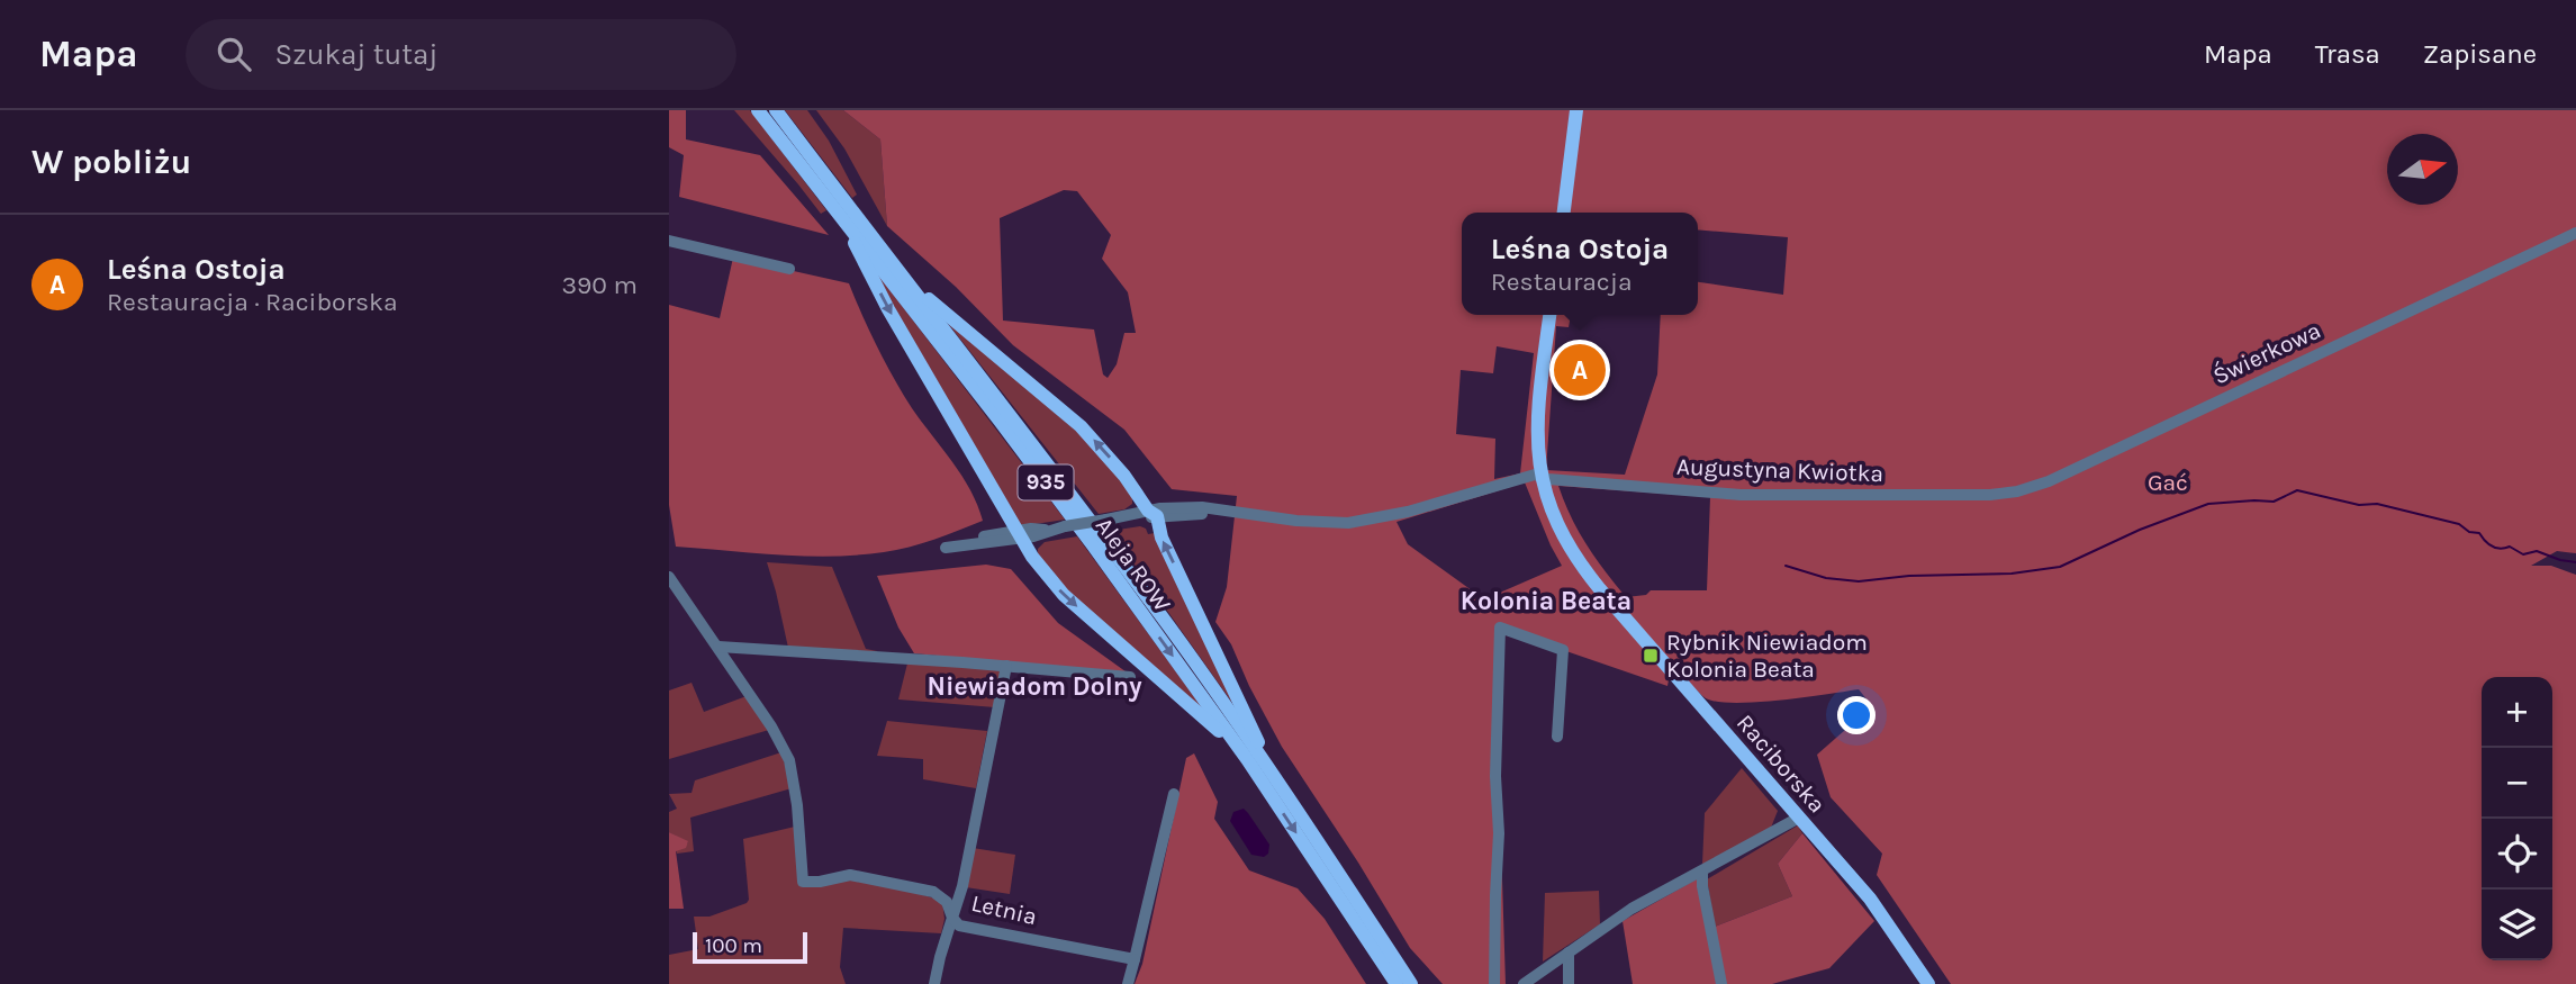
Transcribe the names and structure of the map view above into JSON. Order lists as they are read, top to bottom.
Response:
{
  "streets": {
    "main road": ["935", "Aleja ROW", "Raciborska"],
    "street": ["Świerkowa", "Augustyna Kwiotka", "Letnia"]
  },
  "crossings": [
    ["Świerkowa", "Augustyna Kwiotka"],
    ["Augustyna Kwiotka", "Raciborska"]
  ],
  "districts": ["Kolonia Beata", "Niewiadom Dolny"],
  "parks": ["Gać"],
  "places": {
    "transit": ["Rybnik Niewiadom Kolonia Beata"]
  },
  "scale_bar": "100 m",
  "north": "right",
  "page": {
    "header": "Mapa",
    "search": "Szukaj tutaj",
    "nav": ["Mapa", "Trasa", "Zapisane"],
    "heading": "W pobliżu",
    "list": [
      {
        "mark": "A",
        "name": "Leśna Ostoja",
        "note": "Restauracja · Raciborska",
        "value": "390 m"
      }
    ],
    "popup": ["Leśna Ostoja", "Restauracja"],
    "pins": "A",
    "map_buttons": ["+", "−"],
    "scale": "100 m"
  }
}
